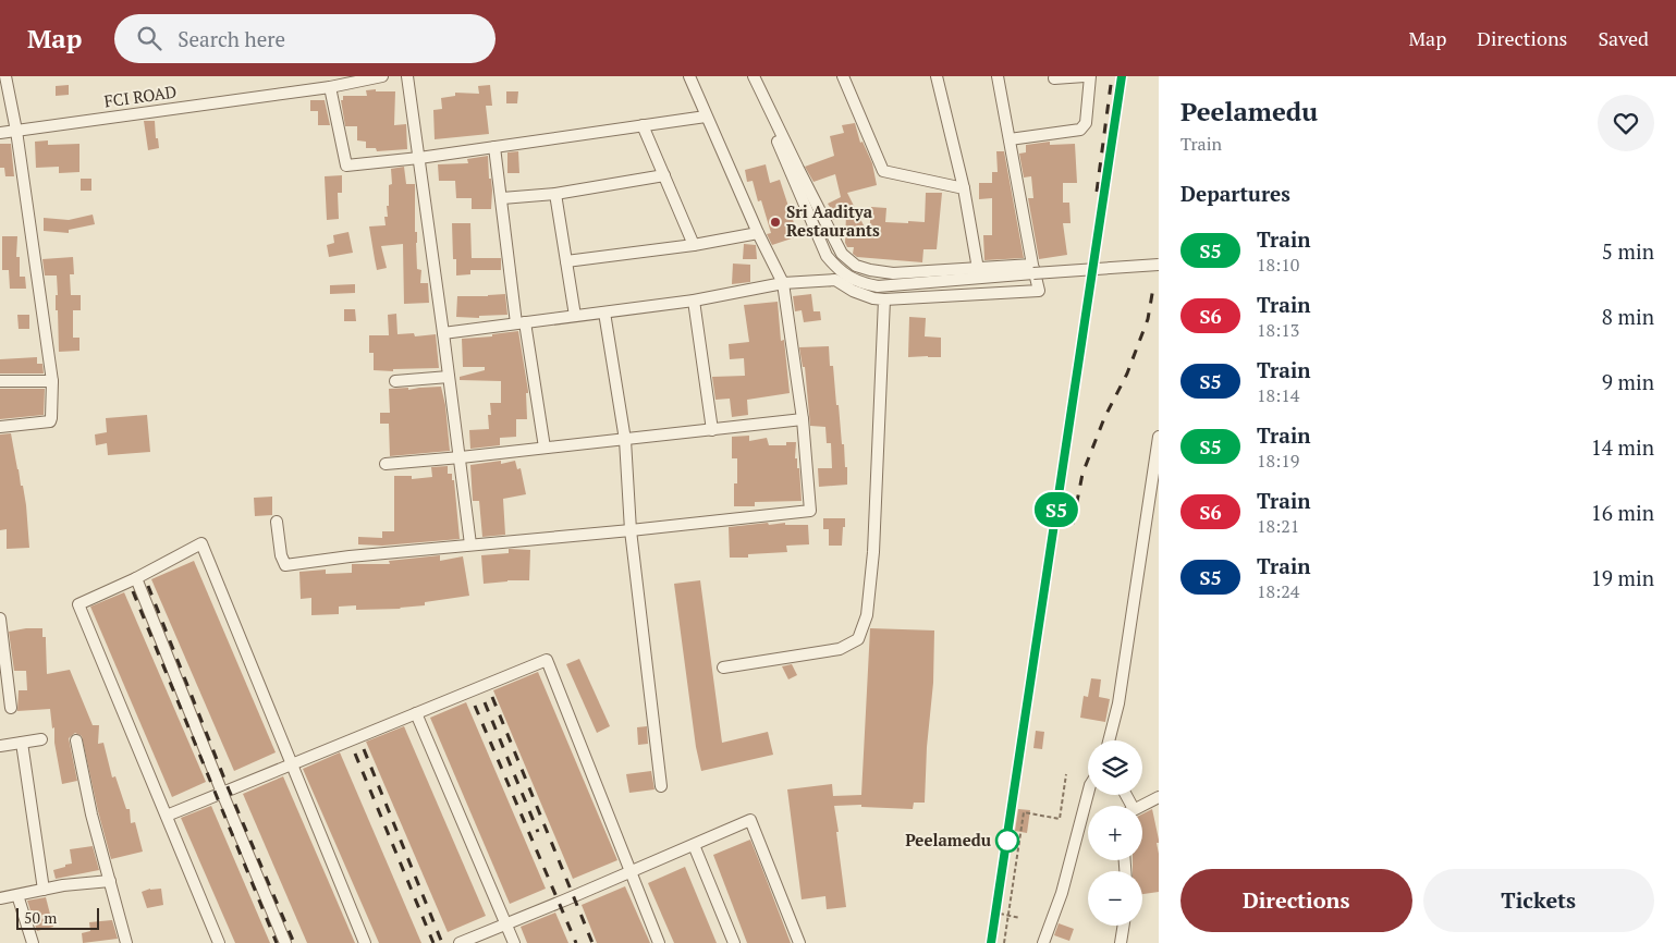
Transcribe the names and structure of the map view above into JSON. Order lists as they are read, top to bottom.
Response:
{
  "streets": {
    "street": ["FCI ROAD"]
  },
  "places": ["Sri Aaditya Restaurants", "Peelamedu"],
  "scale_bar": "50 m",
  "page": {
    "header": "Map",
    "search": "Search here",
    "nav": ["Map", "Directions", "Saved"],
    "on_map": "S5",
    "heading": [
      ["Peelamedu", "Train"],
      "Departures"
    ],
    "list": [
      {
        "mark": "S5",
        "name": "Train",
        "note": "18:10",
        "value": "5 min"
      },
      {
        "mark": "S6",
        "name": "Train",
        "note": "18:13",
        "value": "8 min"
      },
      {
        "mark": "S5",
        "name": "Train",
        "note": "18:14",
        "value": "9 min"
      },
      {
        "mark": "S5",
        "name": "Train",
        "note": "18:19",
        "value": "14 min"
      },
      {
        "mark": "S6",
        "name": "Train",
        "note": "18:21",
        "value": "16 min"
      },
      {
        "mark": "S5",
        "name": "Train",
        "note": "18:24",
        "value": "19 min"
      }
    ],
    "map_buttons": ["+", "−"],
    "buttons": ["Directions", "Tickets"],
    "scale": "50 m"
  }
}
